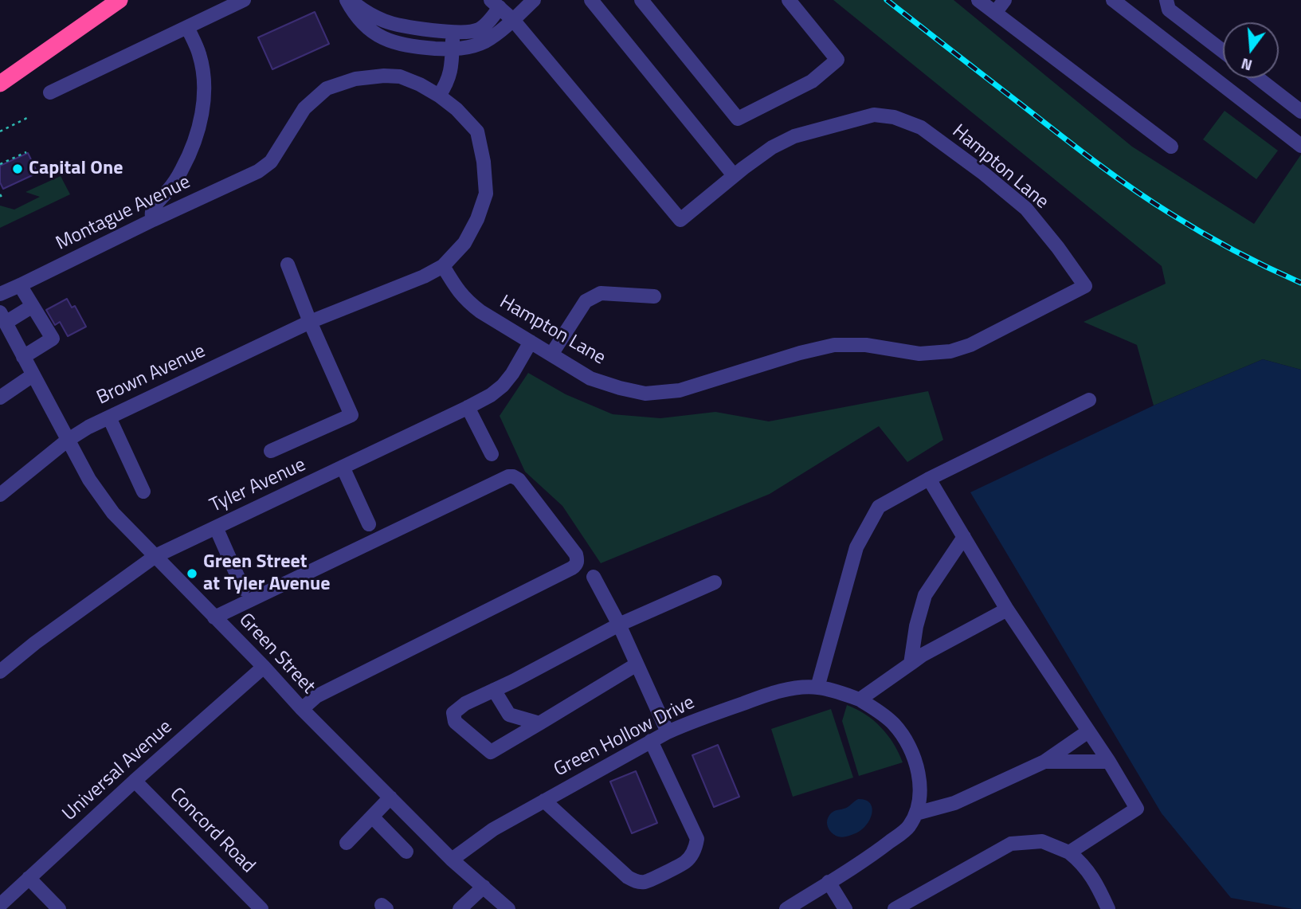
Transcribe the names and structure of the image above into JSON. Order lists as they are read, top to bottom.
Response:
{
  "streets": {
    "street": [
      "Hampton Lane",
      "Montague Avenue",
      "Brown Avenue",
      "Tyler Avenue",
      "Green Street",
      "Green Hollow Drive",
      "Universal Avenue",
      "Concord Road"
    ]
  },
  "crossings": [
    ["Hampton Lane", "Brown Avenue"],
    ["Hampton Lane", "Tyler Avenue"],
    ["Brown Avenue", "Green Street"],
    ["Tyler Avenue", "Green Street"],
    ["Green Street", "Green Hollow Drive"],
    ["Green Street", "Universal Avenue"],
    ["Universal Avenue", "Concord Road"]
  ],
  "places": ["Capital One", "Green Street at Tyler Avenue"],
  "north": "bottom"
}
